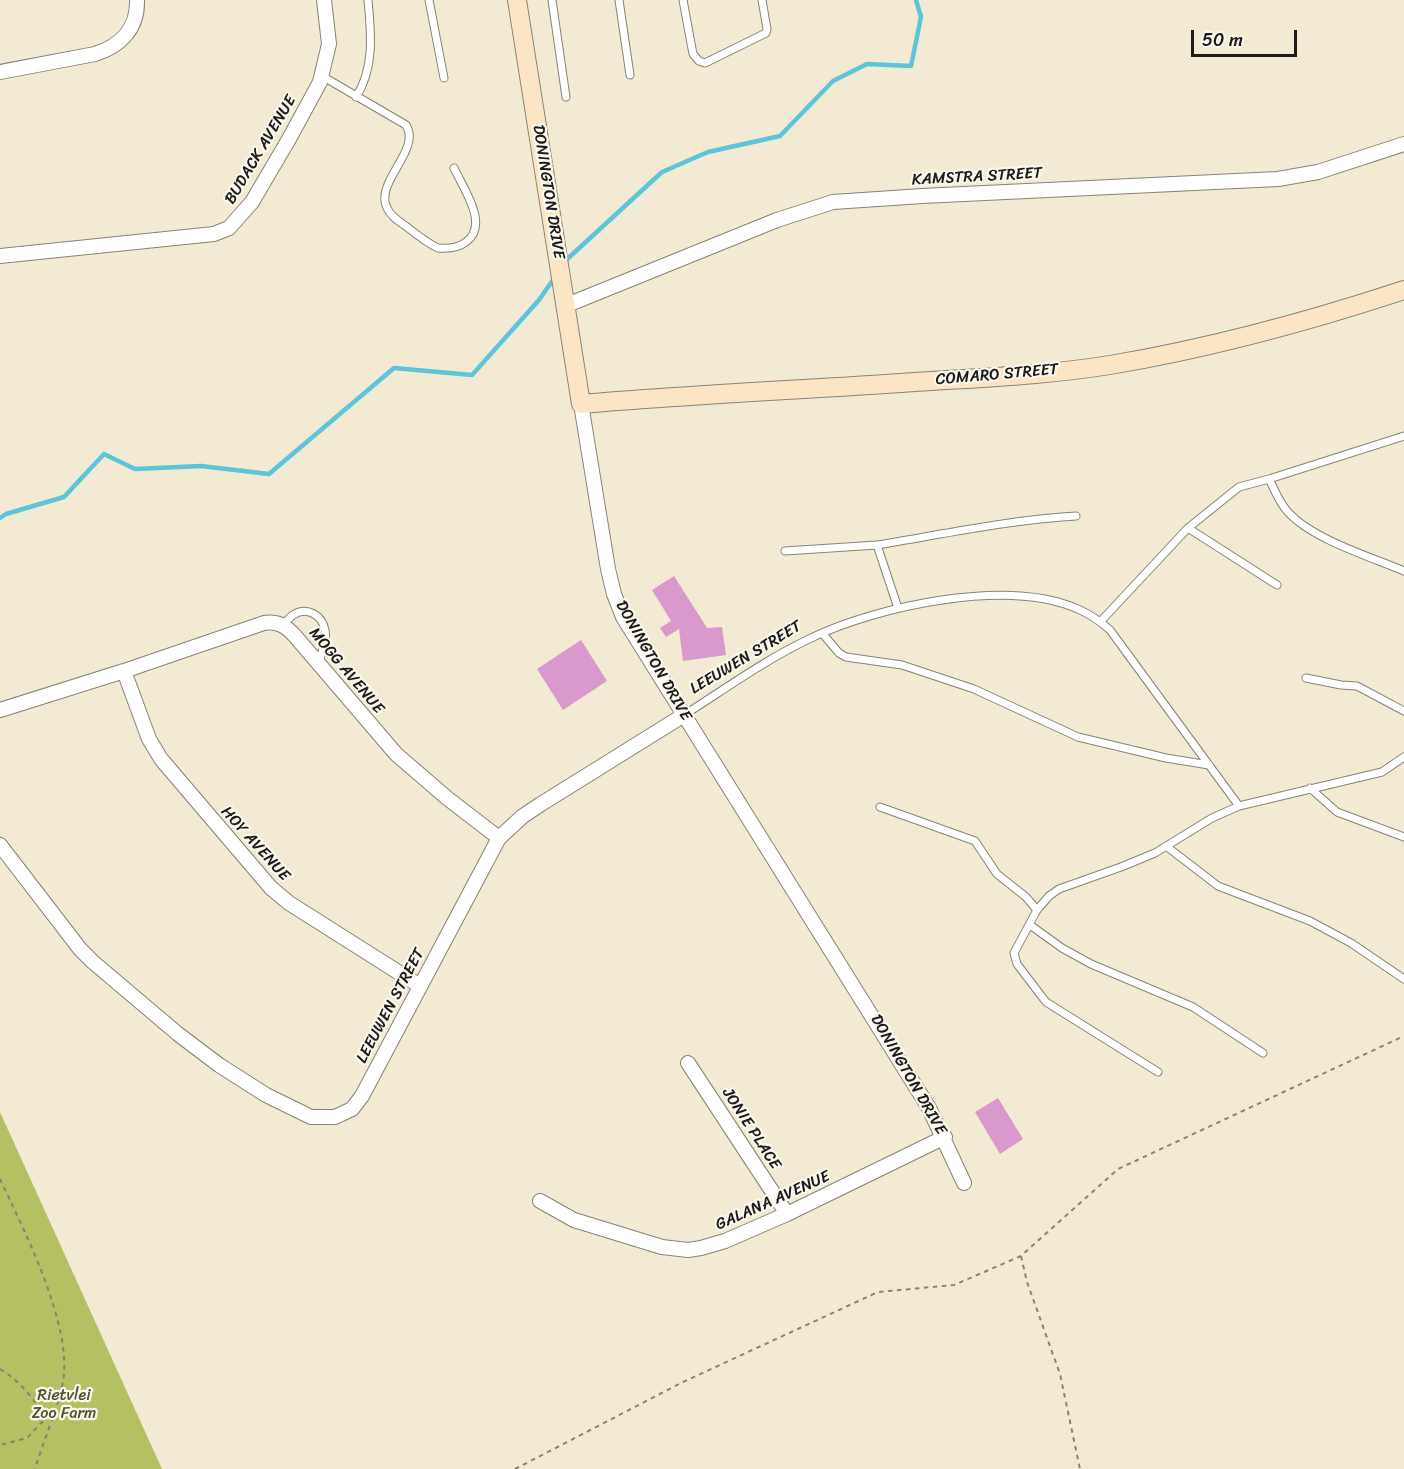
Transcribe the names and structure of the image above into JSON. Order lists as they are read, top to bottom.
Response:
{
  "streets": {
    "street": [
      "BUDACK AVENUE",
      "KAMSTRA STREET",
      "DONINGTON DRIVE",
      "COMARO STREET",
      "LEEUWEN STREET",
      "MOGG AVENUE",
      "HOY AVENUE",
      "JONIE PLACE",
      "GALANA AVENUE"
    ]
  },
  "crossings": [
    ["KAMSTRA STREET", "DONINGTON DRIVE"],
    ["DONINGTON DRIVE", "COMARO STREET"],
    ["DONINGTON DRIVE", "LEEUWEN STREET"],
    ["DONINGTON DRIVE", "GALANA AVENUE"],
    ["LEEUWEN STREET", "MOGG AVENUE"],
    ["LEEUWEN STREET", "HOY AVENUE"],
    ["MOGG AVENUE", "HOY AVENUE"],
    ["JONIE PLACE", "GALANA AVENUE"]
  ],
  "parks": ["Rietvlei Zoo Farm"],
  "scale_bar": "50 m"
}
